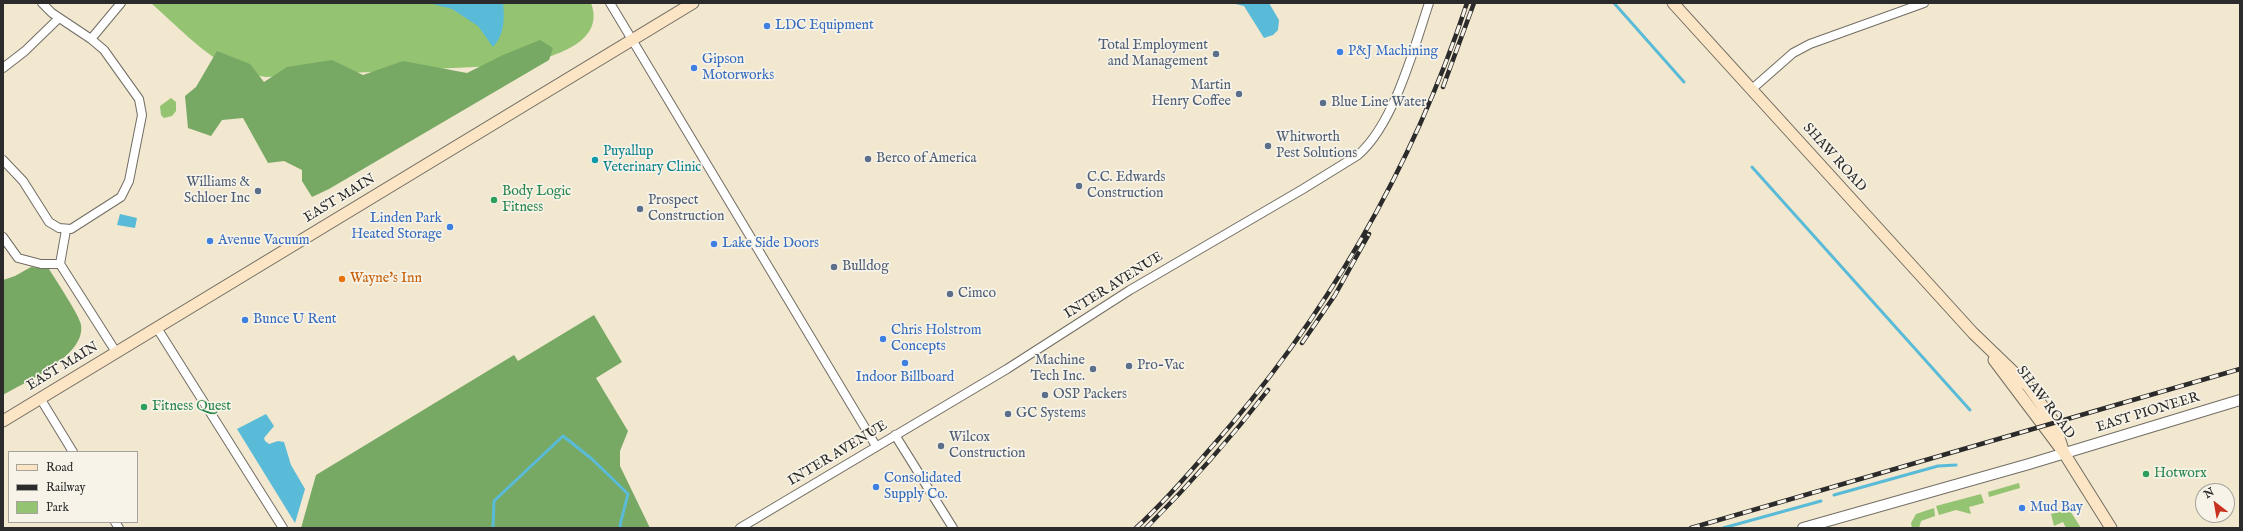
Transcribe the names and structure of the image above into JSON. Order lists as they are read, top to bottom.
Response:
{
  "streets": {
    "main road": ["SHAW ROAD", "EAST MAIN"],
    "street": ["INTER AVENUE", "EAST PIONEER"]
  },
  "crossings": [
    ["SHAW ROAD", "EAST PIONEER"]
  ],
  "places": [
    "LDC Equipment",
    "P&J Machining",
    "Total Employment and Management",
    "Gipson Motorworks",
    "Martin Henry Coffee",
    "Blue Line Water",
    "Whitworth Pest Solutions",
    "Berco of America",
    "Puyallup Veterinary Clinic",
    "C.C. Edwards Construction",
    "Williams & Schloer Inc",
    "Body Logic Fitness",
    "Prospect Construction",
    "Linden Park Heated Storage",
    "Avenue Vacuum",
    "Lake Side Doors",
    "Bulldog",
    "Wayne's Inn",
    "Cimco",
    "Bunce U Rent",
    "Chris Holstrom Concepts",
    "Indoor Billboard",
    "Pro-Vac",
    "Machine Tech Inc.",
    "OSP Packers",
    "Fitness Quest",
    "GC Systems",
    "Wilcox Construction",
    "Hotworx",
    "Consolidated Supply Co.",
    "Mud Bay"
  ],
  "legend": ["Road", "Railway", "Park"],
  "north": "top left"
}
